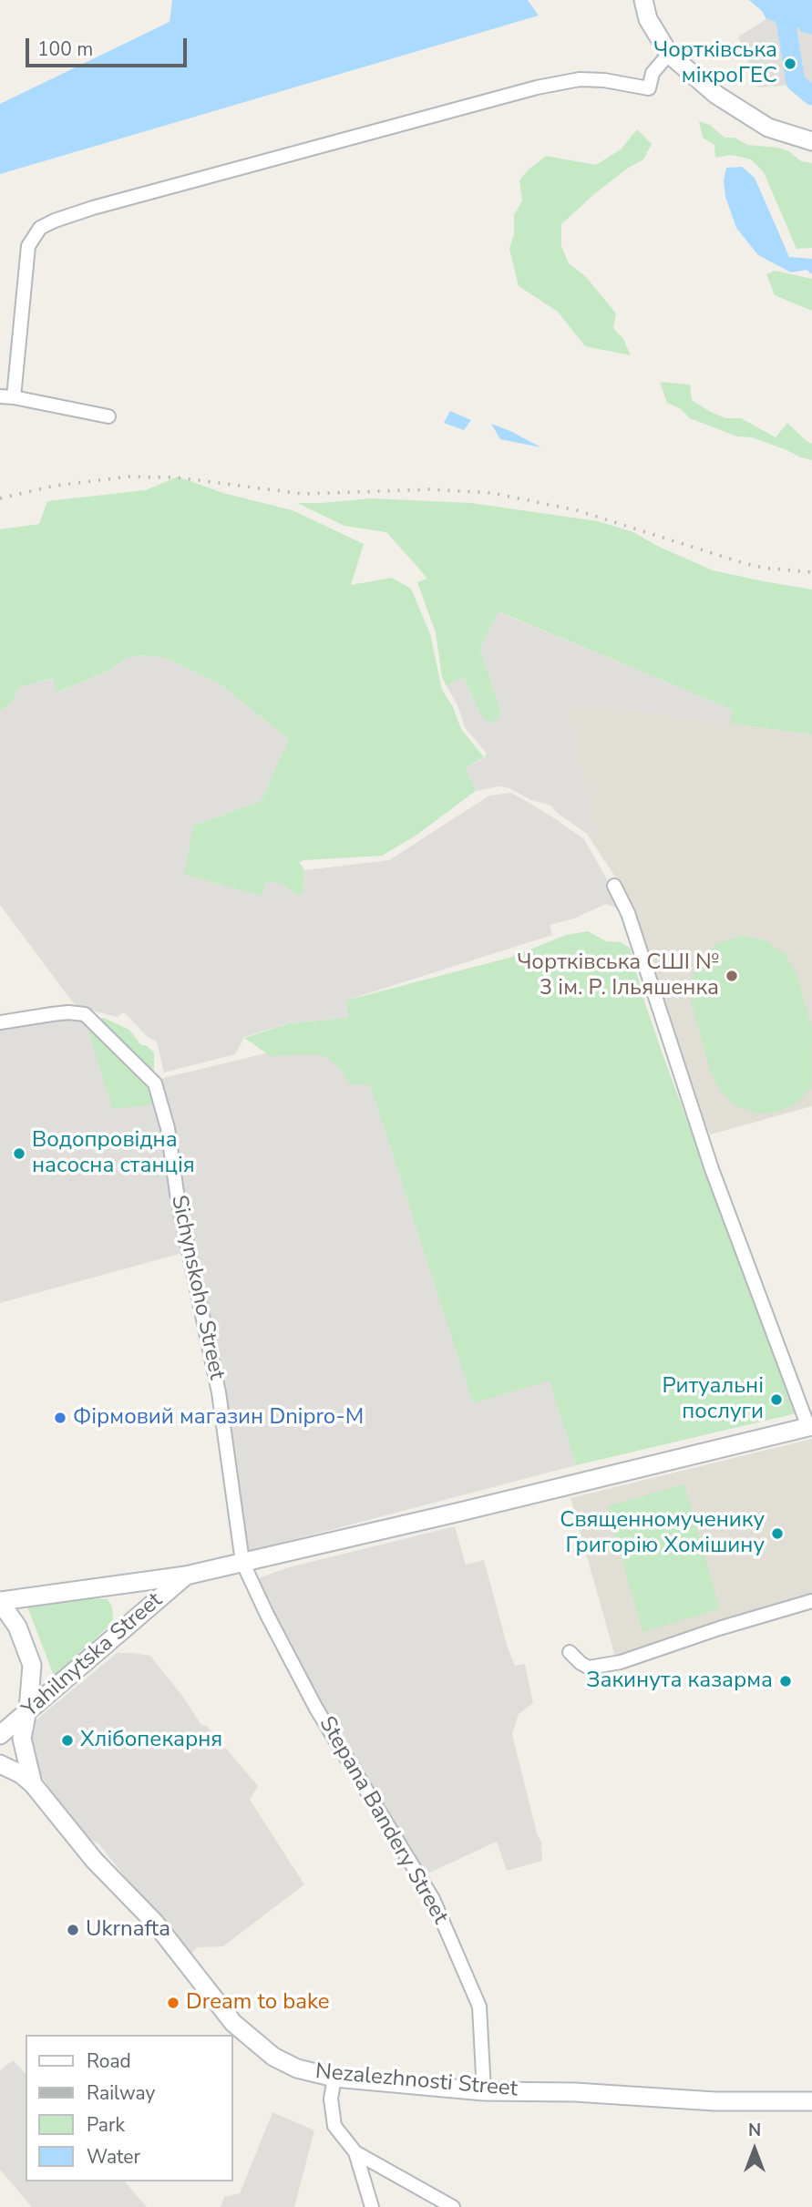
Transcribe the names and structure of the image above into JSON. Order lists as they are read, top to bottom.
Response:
{
  "streets": {
    "street": [
      "Sichynskoho Street",
      "Yahilnytska Street",
      "Stepana Bandery Street",
      "Nezalezhnosti Street"
    ]
  },
  "crossings": [
    ["Sichynskoho Street", "Stepana Bandery Street"],
    ["Yahilnytska Street", "Nezalezhnosti Street"],
    ["Stepana Bandery Street", "Nezalezhnosti Street"]
  ],
  "places": [
    "Чортківська мікроГЕС",
    "Чортківська СШІ № 3 ім. Р. Ільяшенка",
    "Водопровідна насосна станція",
    "Ритуальні послуги",
    "Фірмовий магазин Dnipro-M",
    "Священномученику Григорію Хомішину",
    "Закинута казарма",
    "Хлібопекарня",
    "Ukrnafta",
    "Dream to bake"
  ],
  "legend": [
    "Road",
    "Railway",
    "Park",
    "Water"
  ],
  "scale_bar": "100 m",
  "north": "top"
}
